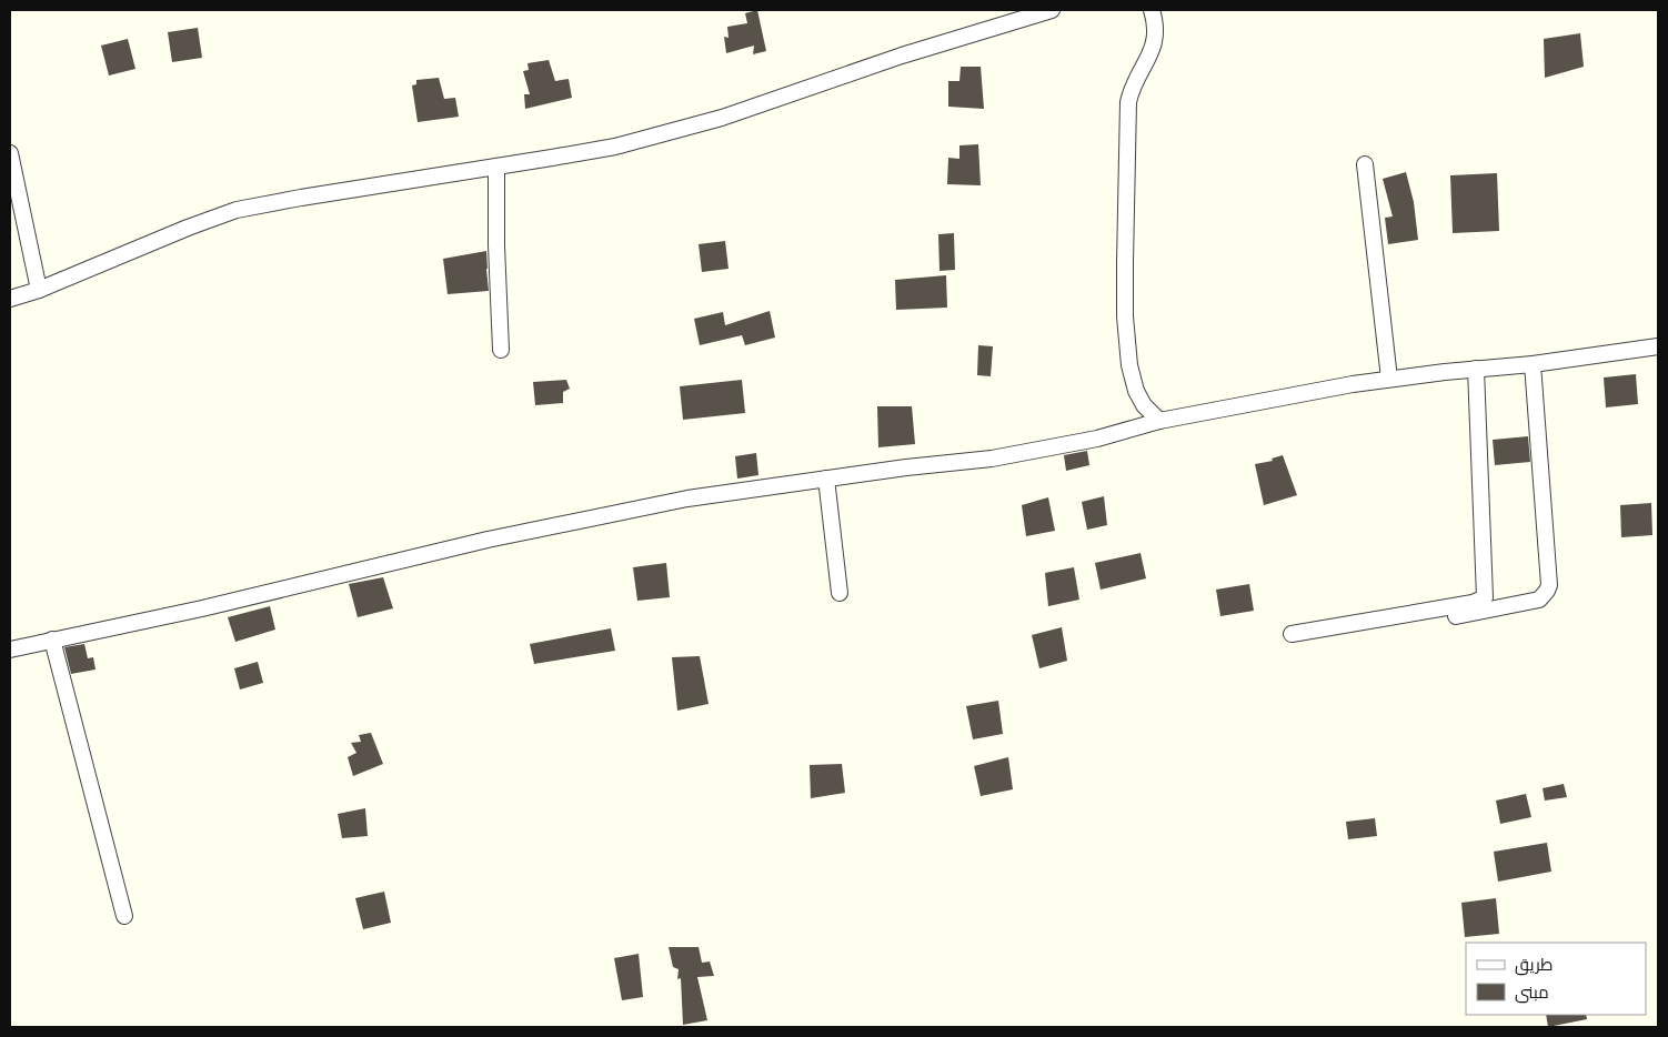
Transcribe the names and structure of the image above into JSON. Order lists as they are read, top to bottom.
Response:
{
  "legend": ["طريق", "مبنى"]
}
